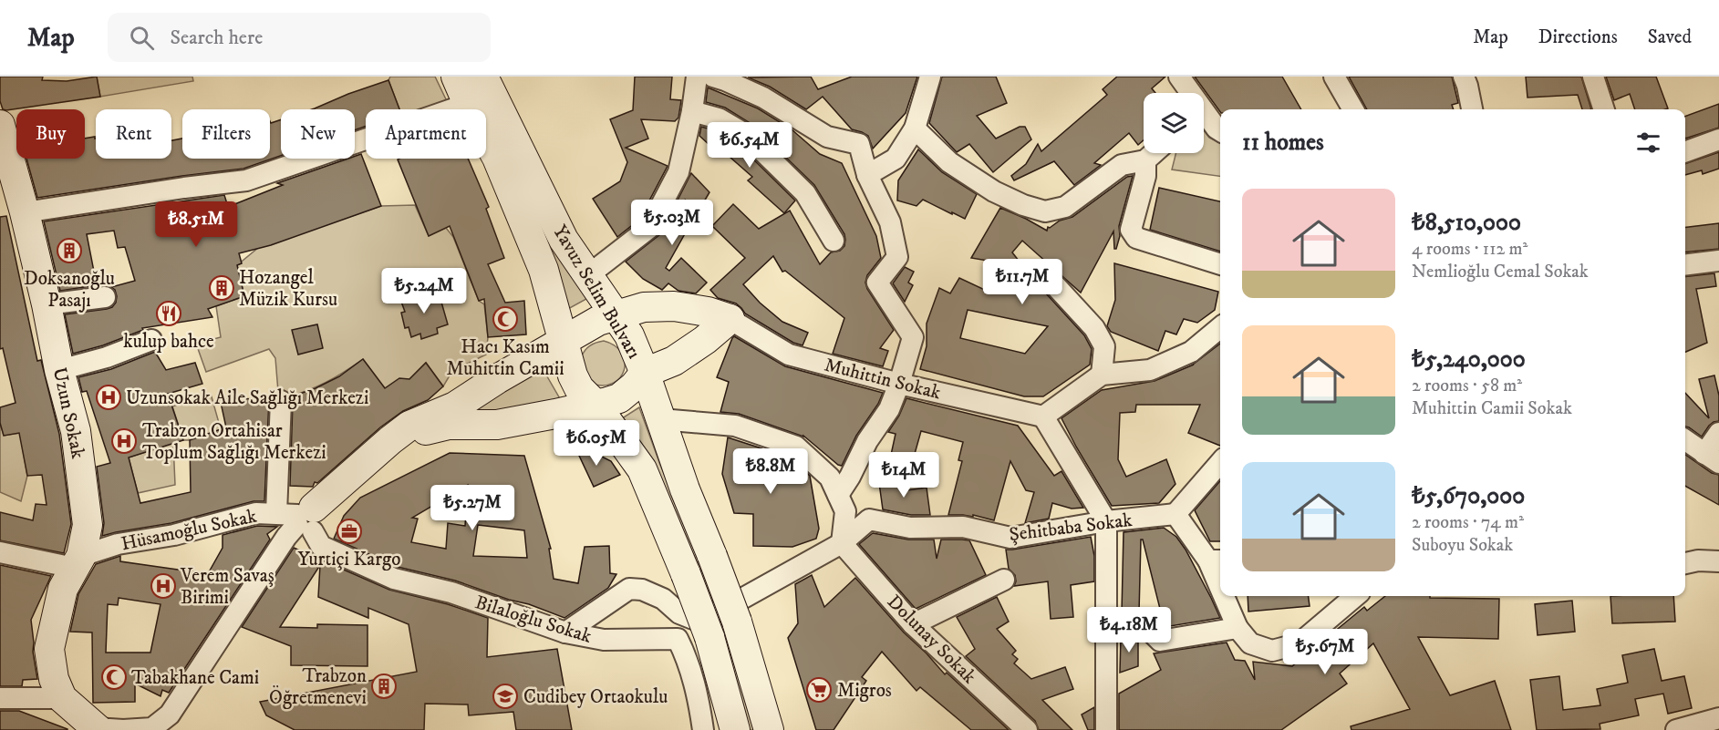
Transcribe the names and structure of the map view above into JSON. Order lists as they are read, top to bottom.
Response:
{
  "streets": {
    "main road": ["Yavuz Selim Bulvarı", "Uzun Sokak"],
    "street": [
      "Muhittin Sokak",
      "Şehitbaba Sokak",
      "Hüsamoğlu Sokak",
      "Bilaloğlu Sokak",
      "Dolunay Sokak"
    ]
  },
  "crossings": [
    ["Yavuz Selim Bulvarı", "Şehitbaba Sokak"],
    ["Uzun Sokak", "Hüsamoğlu Sokak"],
    ["Şehitbaba Sokak", "Bilaloğlu Sokak"],
    ["Şehitbaba Sokak", "Dolunay Sokak"],
    ["Hüsamoğlu Sokak", "Bilaloğlu Sokak"]
  ],
  "places": {
    "building": ["Doksanoğlu Pasajı", "Hozangel Müzik Kursu", "Trabzon Öğretmenevi"],
    "restaurant": ["kulup bahce"],
    "mosque": ["Hacı Kasım Muhittin Camii", "Tabakhane Cami"],
    "hospital": ["Uzunsokak Aile Sağlığı Merkezi", "Trabzon Ortahisar Toplum Sağlığı Merkezi", "Verem Savaş Birimi"],
    "office": ["Yurtiçi Kargo"],
    "supermarket": ["Migros"],
    "school or university": ["Cudibey Ortaokulu"]
  },
  "page": {
    "header": "Map",
    "search": "Search here",
    "nav": ["Map", "Directions", "Saved"],
    "chip": [
      "Buy",
      "Rent",
      "Filters",
      "New",
      "Apartment"
    ],
    "heading": "11 homes",
    "price": [
      "₺6.54M",
      "₺5.03M",
      "₺8.51M",
      "₺11.7M",
      "₺5.24M",
      "₺6.05M",
      "₺8.8M",
      "₺14M",
      "₺5.27M",
      "₺4.18M",
      "₺5.67M"
    ],
    "list": [
      {
        "name": "₺8,510,000",
        "note": "4 rooms · 112 m² · Nemlioğlu Cemal Sokak"
      },
      {
        "name": "₺5,240,000",
        "note": "2 rooms · 58 m² · Muhittin Camii Sokak"
      },
      {
        "name": "₺5,670,000",
        "note": "2 rooms · 74 m² · Suboyu Sokak"
      }
    ]
  }
}
